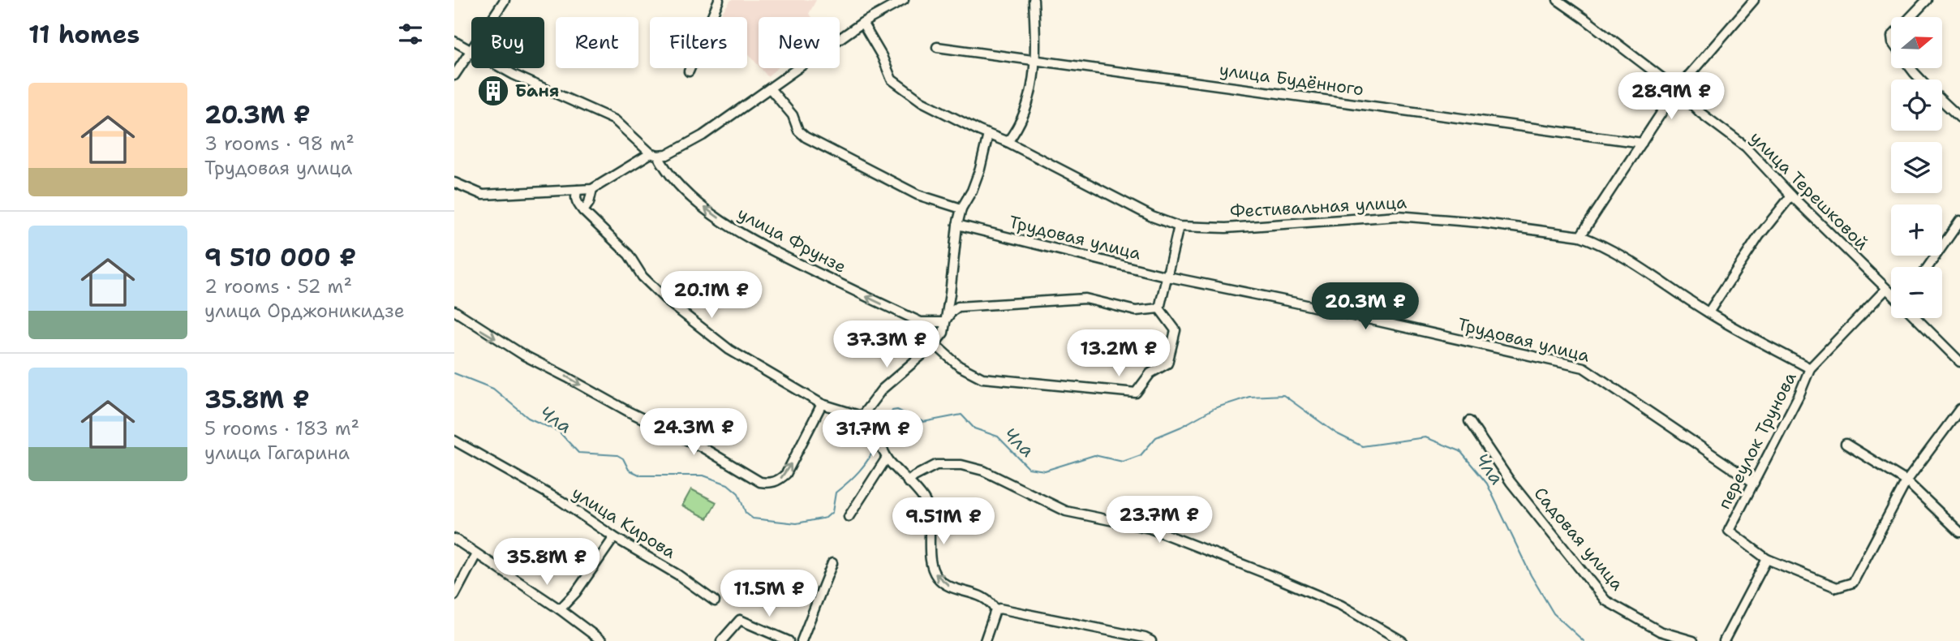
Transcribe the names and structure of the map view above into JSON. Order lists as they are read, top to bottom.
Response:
{
  "streets": {
    "street": [
      "улица Будённого",
      "улица Терешковой",
      "Фестивальная улица",
      "Трудовая улица",
      "улица Фрунзе",
      "переулок Трунова",
      "улица Кирова",
      "Садовая улица"
    ]
  },
  "crossings": [
    ["улица Терешковой", "переулок Трунова"],
    ["Фестивальная улица", "переулок Трунова"],
    ["Трудовая улица", "переулок Трунова"]
  ],
  "one_way": ["улица Фрунзе"],
  "water": ["Чла"],
  "places": {
    "building": ["Баня"]
  },
  "north": "right",
  "page": {
    "heading": "11 homes",
    "map_buttons": ["+", "−"],
    "chip": [
      "Buy",
      "Rent",
      "Filters",
      "New"
    ],
    "list": [
      {
        "name": "20.3M ₽",
        "note": "3 rooms · 98 m² · Трудовая улица"
      },
      {
        "name": "9 510 000 ₽",
        "note": "2 rooms · 52 m² · улица Орджоникидзе"
      },
      {
        "name": "35.8M ₽",
        "note": "5 rooms · 183 m² · улица Гагарина"
      }
    ],
    "price": [
      "28.9M ₽",
      "20.1M ₽",
      "20.3M ₽",
      "37.3M ₽",
      "13.2M ₽",
      "24.3M ₽",
      "31.7M ₽",
      "23.7M ₽",
      "9.51M ₽",
      "35.8M ₽",
      "11.5M ₽"
    ]
  }
}
